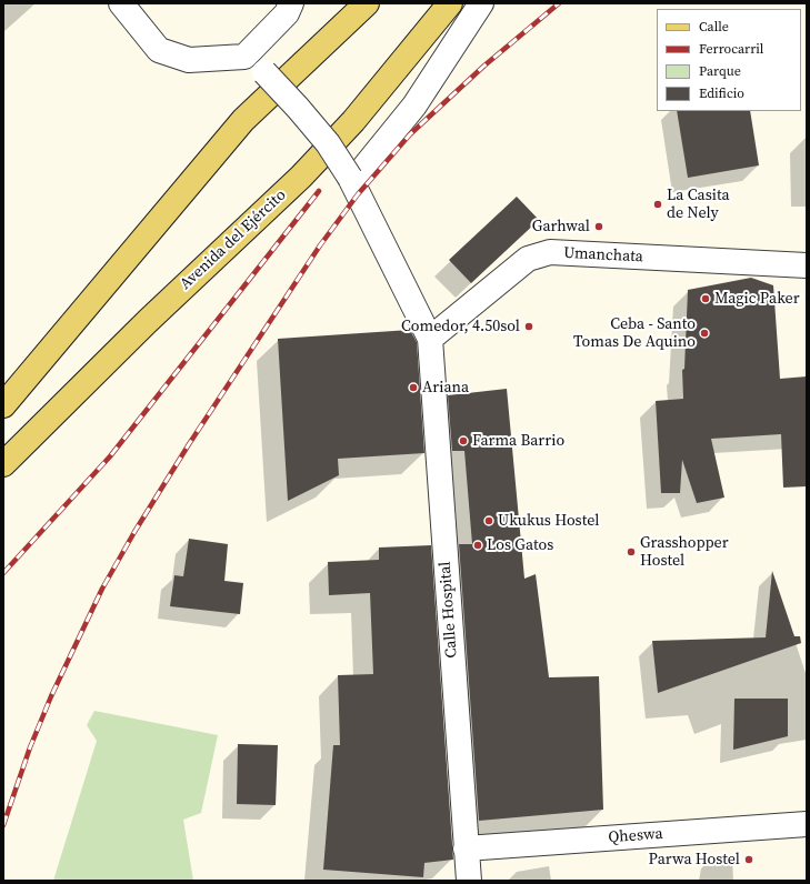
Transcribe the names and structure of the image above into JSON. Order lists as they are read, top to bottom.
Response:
{
  "streets": {
    "main road": ["Avenida del Ejército"],
    "street": ["Umanchata", "Calle Hospital", "Qheswa"]
  },
  "crossings": [
    ["Umanchata", "Calle Hospital"],
    ["Calle Hospital", "Qheswa"]
  ],
  "places": [
    "La Casita de Nely",
    "Garhwal",
    "Magic Paker",
    "Comedor, 4.50sol",
    "Ceba - Santo Tomas De Aquino",
    "Ariana",
    "Farma Barrio",
    "Ukukus Hostel",
    "Los Gatos",
    "Grasshopper Hostel",
    "Parwa Hostel"
  ],
  "legend": [
    "Calle",
    "Ferrocarril",
    "Parque",
    "Edificio"
  ]
}
